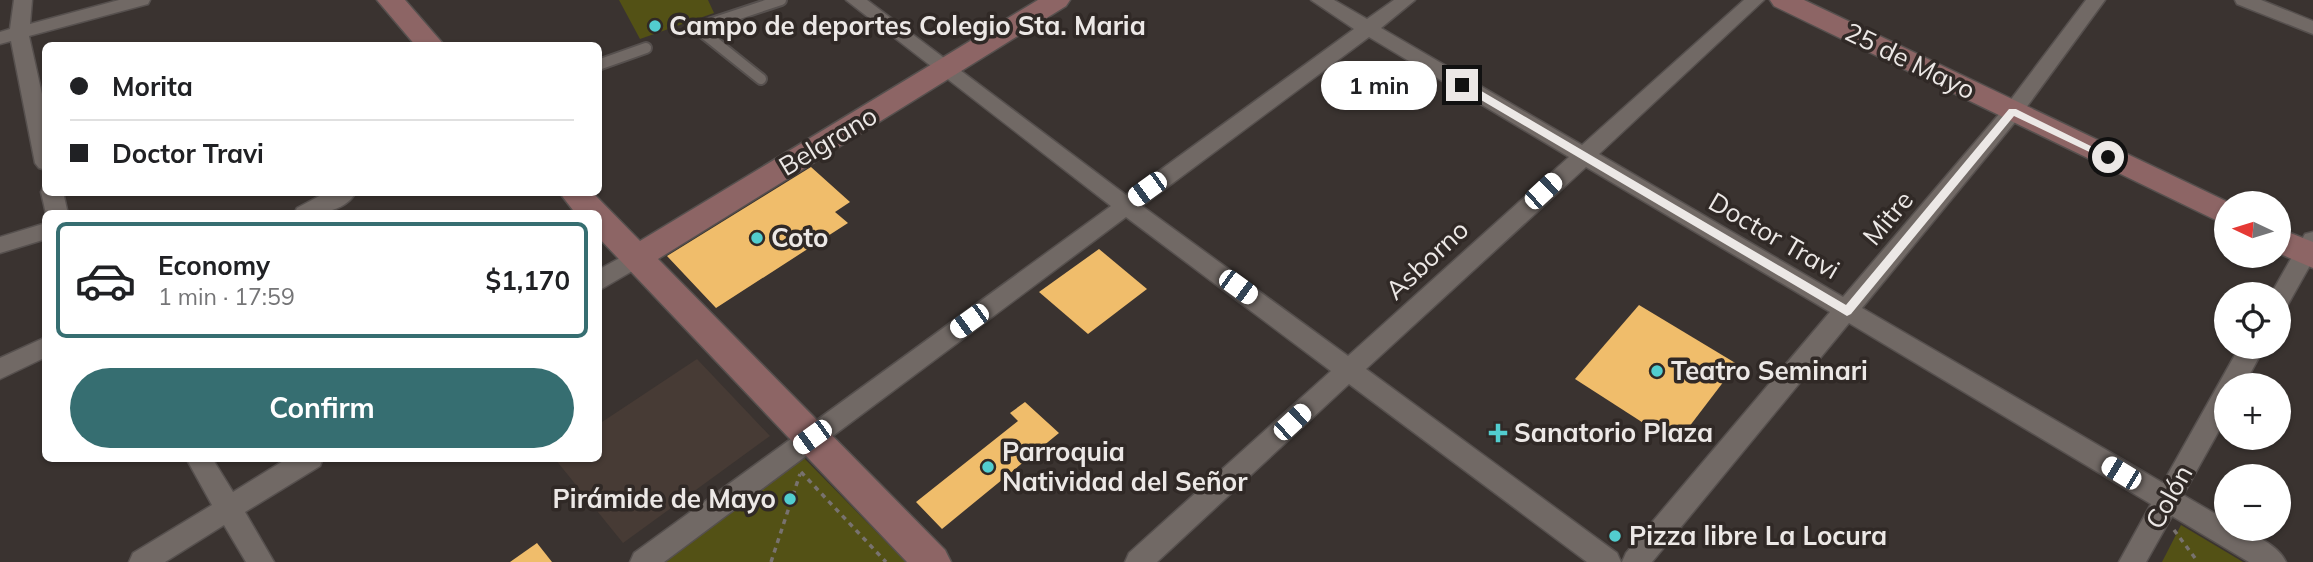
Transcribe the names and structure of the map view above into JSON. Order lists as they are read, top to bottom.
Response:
{
  "streets": {
    "main road": ["25 de Mayo", "Belgrano"],
    "street": [
      "Mitre",
      "Doctor Travi",
      "Asborno",
      "Colón"
    ]
  },
  "crossings": [
    ["25 de Mayo", "Mitre"],
    ["Mitre", "Doctor Travi"],
    ["Doctor Travi", "Asborno"],
    ["Doctor Travi", "Colón"]
  ],
  "places": {
    "other": [
      "Campo de deportes Colegio Sta. Maria",
      "Coto",
      "Teatro Seminari",
      "Parroquia Natividad del Señor",
      "Pirámide de Mayo",
      "Pizza libre La Locura"
    ],
    "health": ["Sanatorio Plaza"]
  },
  "north": "left",
  "page": {
    "banner": ["Morita", "Doctor Travi"],
    "bubble": "1 min",
    "map_buttons": ["+", "−"],
    "list": [
      {
        "name": "Economy",
        "note": "1 min · 17:59",
        "value": "$1,170"
      }
    ],
    "buttons": "Confirm"
  }
}
